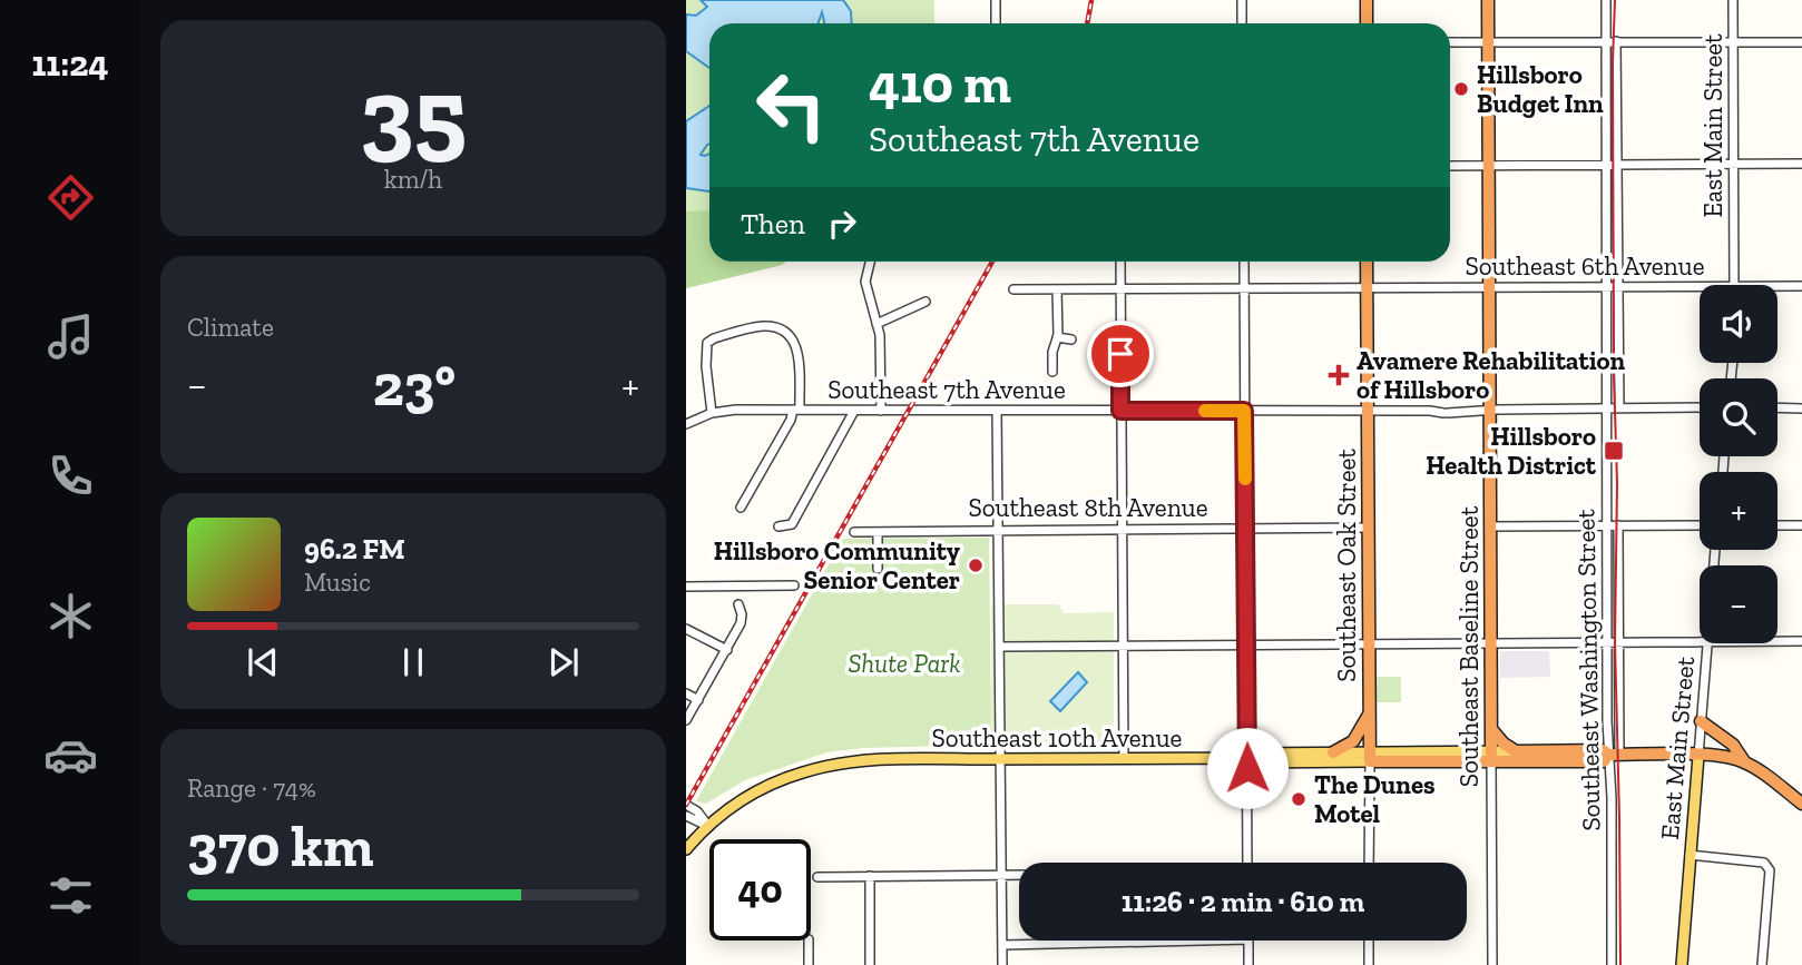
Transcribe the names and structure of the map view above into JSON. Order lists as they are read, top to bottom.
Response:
{
  "streets": {
    "highway": ["Southeast Oak Street", "Southeast Baseline Street", "Southeast 10th Avenue"],
    "main road": ["East Main Street"],
    "street": [
      "Southeast 6th Avenue",
      "Southeast 7th Avenue",
      "Southeast 8th Avenue",
      "Southeast Washington Street"
    ]
  },
  "crossings": [
    ["East Main Street", "Southeast 10th Avenue"],
    ["Southeast 6th Avenue", "Southeast Oak Street"],
    ["Southeast 6th Avenue", "Southeast Baseline Street"],
    ["Southeast 6th Avenue", "Southeast Washington Street"],
    ["Southeast 7th Avenue", "Southeast Oak Street"],
    ["Southeast 7th Avenue", "Southeast Baseline Street"],
    ["Southeast 7th Avenue", "Southeast Washington Street"],
    ["Southeast 8th Avenue", "Southeast Oak Street"],
    ["Southeast Oak Street", "Southeast 10th Avenue"],
    ["Southeast Baseline Street", "Southeast 10th Avenue"],
    ["Southeast Washington Street", "Southeast 10th Avenue"]
  ],
  "parks": ["Shute Park"],
  "places": {
    "other": ["Hillsboro Budget Inn", "Hillsboro Community Senior Center", "The Dunes Motel"],
    "health": ["Avamere Rehabilitation of Hillsboro"],
    "transit": ["Hillsboro Health District"]
  },
  "page": {
    "tabs": "11:24",
    "tile": [
      ["35", "km/h"],
      "Climate",
      ["Range · 74%", "370 km"]
    ],
    "turn": ["410 m", "Southeast 7th Avenue"],
    "then": "Then",
    "map_buttons": ["+", "−"],
    "heat": ["−", "23°", "+"],
    "song": ["96.2 FM", "Music"],
    "limit": "40",
    "trip": "11:26 · 2 min · 610 m"
  }
}
